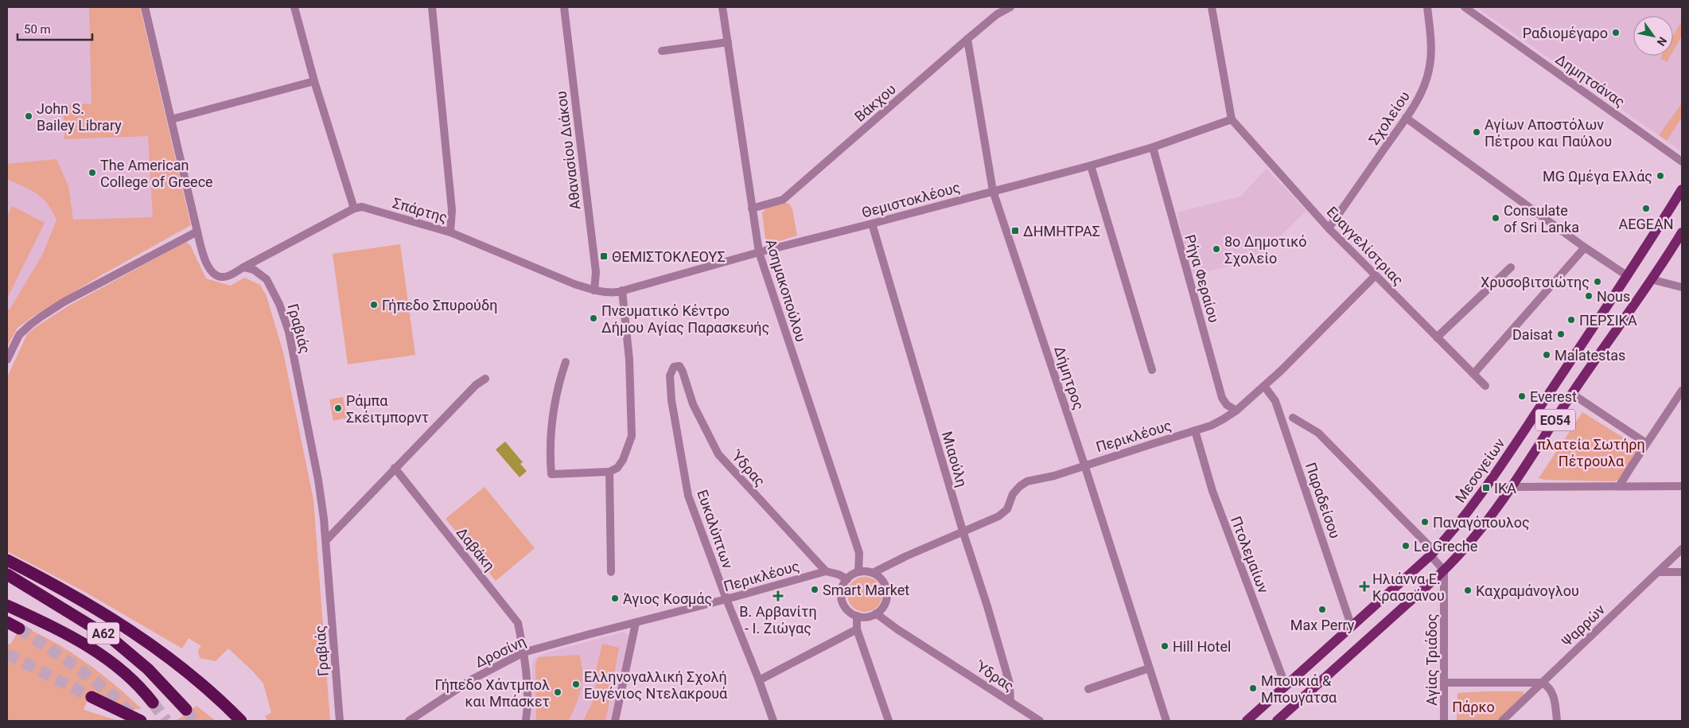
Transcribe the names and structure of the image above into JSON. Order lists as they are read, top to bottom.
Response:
{
  "streets": {
    "highway": ["Α62"],
    "main road": ["ΕΟ54", "Μεσογείων"],
    "street": [
      "Δημητσάνας",
      "Βάκχου",
      "Σχολείου",
      "Αθανασίου Διάκου",
      "Θεμιστοκλέους",
      "Σπάρτης",
      "Ευαγγελίστριας",
      "Ρήγα Φεραίου",
      "Ασημακοπούλου",
      "Γραβιάς",
      "Δήμητρος",
      "Περικλέους",
      "Μιαούλη",
      "Ύδρας",
      "Παραδείσου",
      "Ευκαλύπτων",
      "Δαβάκη",
      "Πτολεμαίων",
      "Ψαρρών",
      "Δροσίνη",
      "Αγίας Τριάδος"
    ]
  },
  "crossings": [
    ["Βάκχου", "Ασημακοπούλου"],
    ["Βάκχου", "Δήμητρος"],
    ["Σχολείου", "Ευαγγελίστριας"],
    ["Αθανασίου Διάκου", "Θεμιστοκλέους"],
    ["Αθανασίου Διάκου", "Σπάρτης"],
    ["Θεμιστοκλέους", "Σπάρτης"],
    ["Θεμιστοκλέους", "Ευαγγελίστριας"],
    ["Θεμιστοκλέους", "Ρήγα Φεραίου"],
    ["Θεμιστοκλέους", "Ασημακοπούλου"],
    ["Θεμιστοκλέους", "Δήμητρος"],
    ["Θεμιστοκλέους", "Μιαούλη"],
    ["Ευαγγελίστριας", "Περικλέους"],
    ["Ρήγα Φεραίου", "Περικλέους"],
    ["Ασημακοπούλου", "Περικλέους"],
    ["Ασημακοπούλου", "Ύδρας"],
    ["Δήμητρος", "Περικλέους"],
    ["ΕΟ54", "Αγίας Τριάδος"],
    ["Περικλέους", "Μιαούλη"],
    ["Περικλέους", "Ύδρας"],
    ["Περικλέους", "Παραδείσου"],
    ["Περικλέους", "Ευκαλύπτων"],
    ["Περικλέους", "Πτολεμαίων"],
    ["Περικλέους", "Δροσίνη"],
    ["Μιαούλη", "Ύδρας"],
    ["Ύδρας", "Ευκαλύπτων"],
    ["Μεσογείων", "Παραδείσου"],
    ["Μεσογείων", "Πτολεμαίων"],
    ["Δαβάκη", "Δροσίνη"]
  ],
  "parks": ["πλατεία Σωτήρη Πέτρουλα", "Πάρκο"],
  "places": {
    "other": [
      "Ραδιομέγαρο",
      "John S. Bailey Library",
      "Αγίων Αποστόλων Πέτρου και Παύλου",
      "The American College of Greece",
      "MG Ωμέγα Ελλάς",
      "AEGEAN",
      "Consulate of Sri Lanka",
      "8ο Δημοτικό Σχολείο",
      "Χρυσοβιτσιώτης",
      "Nous",
      "Γήπεδο Σπυρούδη",
      "Πνευματικό Κέντρο Δήμου Αγίας Παρασκευής",
      "ΠΕΡΣΙΚΑ",
      "Daisat",
      "Malatestas",
      "Everest",
      "Ράμπα Σκέιτμπορντ",
      "Παναγόπουλος",
      "Le Greche",
      "Smart Market",
      "Καχραμάνογλου",
      "Άγιος Κοσμάς",
      "Max Perry",
      "Hill Hotel",
      "Ελληνογαλλική Σχολή Ευγένιος Ντελακρουά",
      "Μπουκιά & Μπουγάτσα",
      "Γήπεδο Χάντμπολ και Μπάσκετ"
    ],
    "transit": ["ΔΗΜΗΤΡΑΣ", "ΘΕΜΙΣΤΟΚΛΕΟΥΣ", "ΙΚΑ"],
    "health": ["Ηλιάννα Ε. Κρασσάνου", "Β. Αρβανίτη - Ι. Ζιώγας"]
  },
  "scale_bar": "50 m",
  "north": "bottom right"
}
